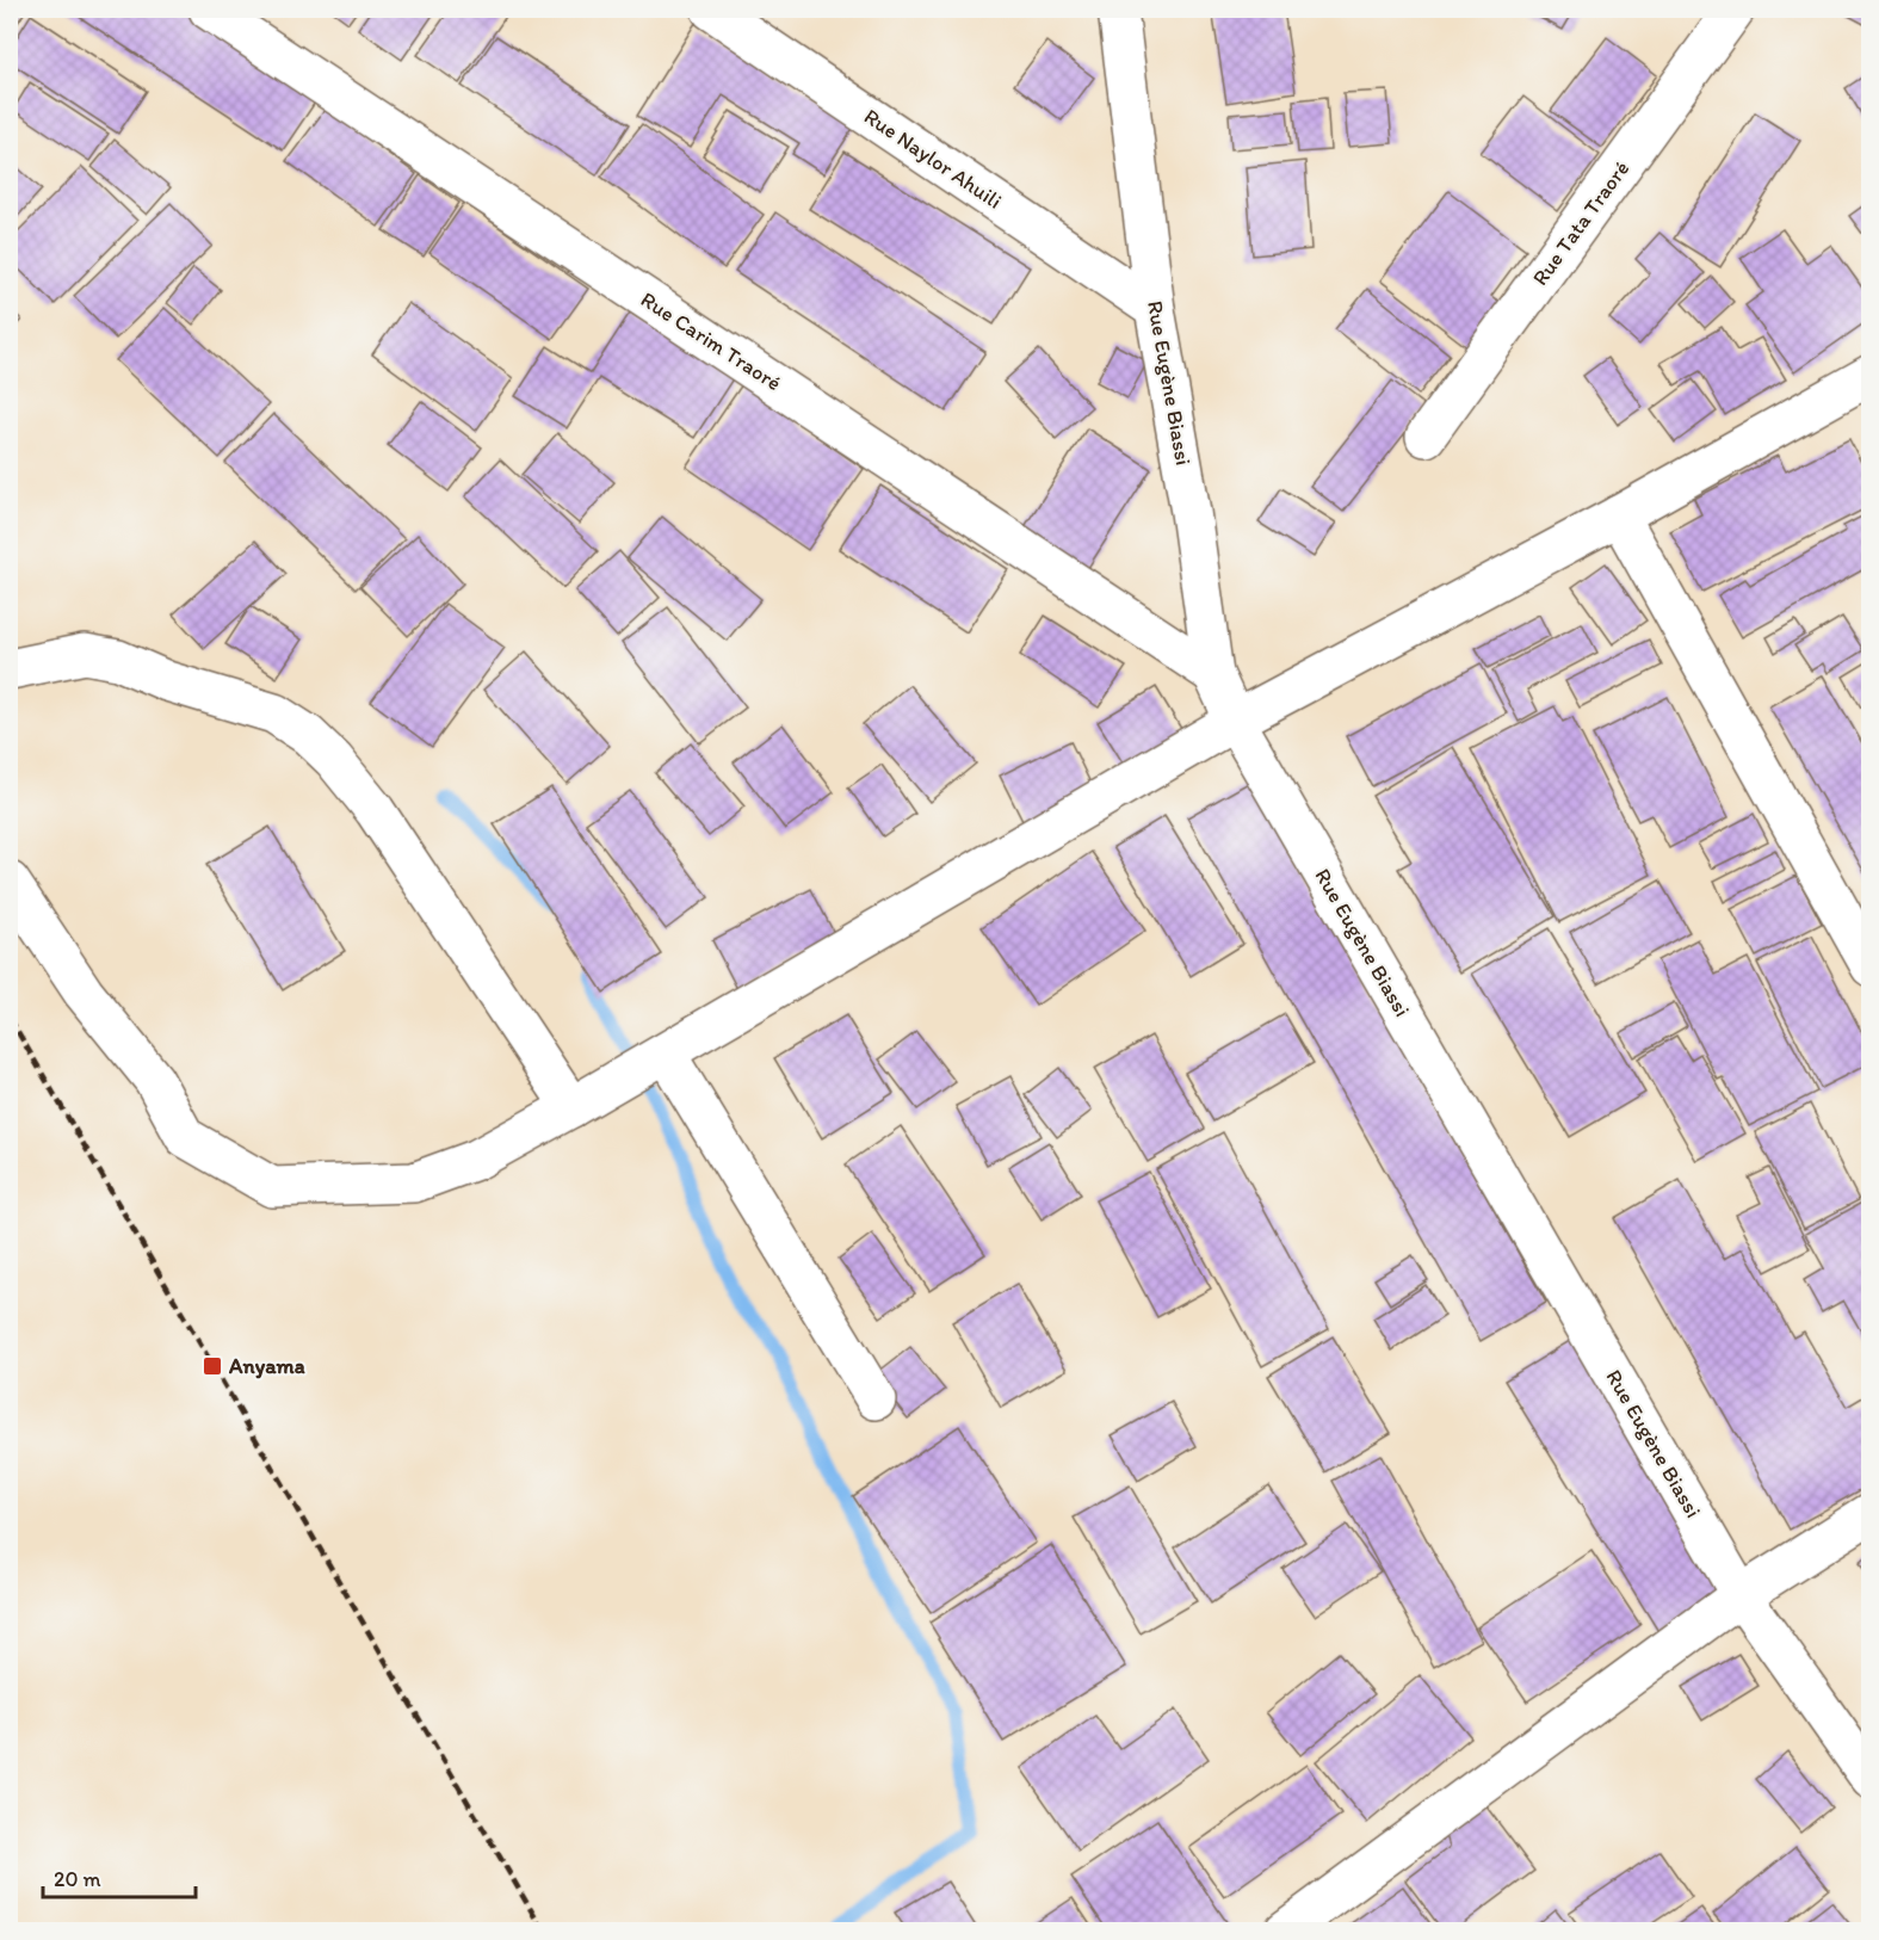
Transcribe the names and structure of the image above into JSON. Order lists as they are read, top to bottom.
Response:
{
  "streets": {
    "street": [
      "Rue Naylor Ahuili",
      "Rue Tata Traoré",
      "Rue Carim Traoré",
      "Rue Eugène Biassi"
    ]
  },
  "crossings": [
    ["Rue Naylor Ahuili", "Rue Eugène Biassi"],
    ["Rue Carim Traoré", "Rue Eugène Biassi"]
  ],
  "places": {
    "transit": ["Anyama"]
  },
  "scale_bar": "20 m"
}
